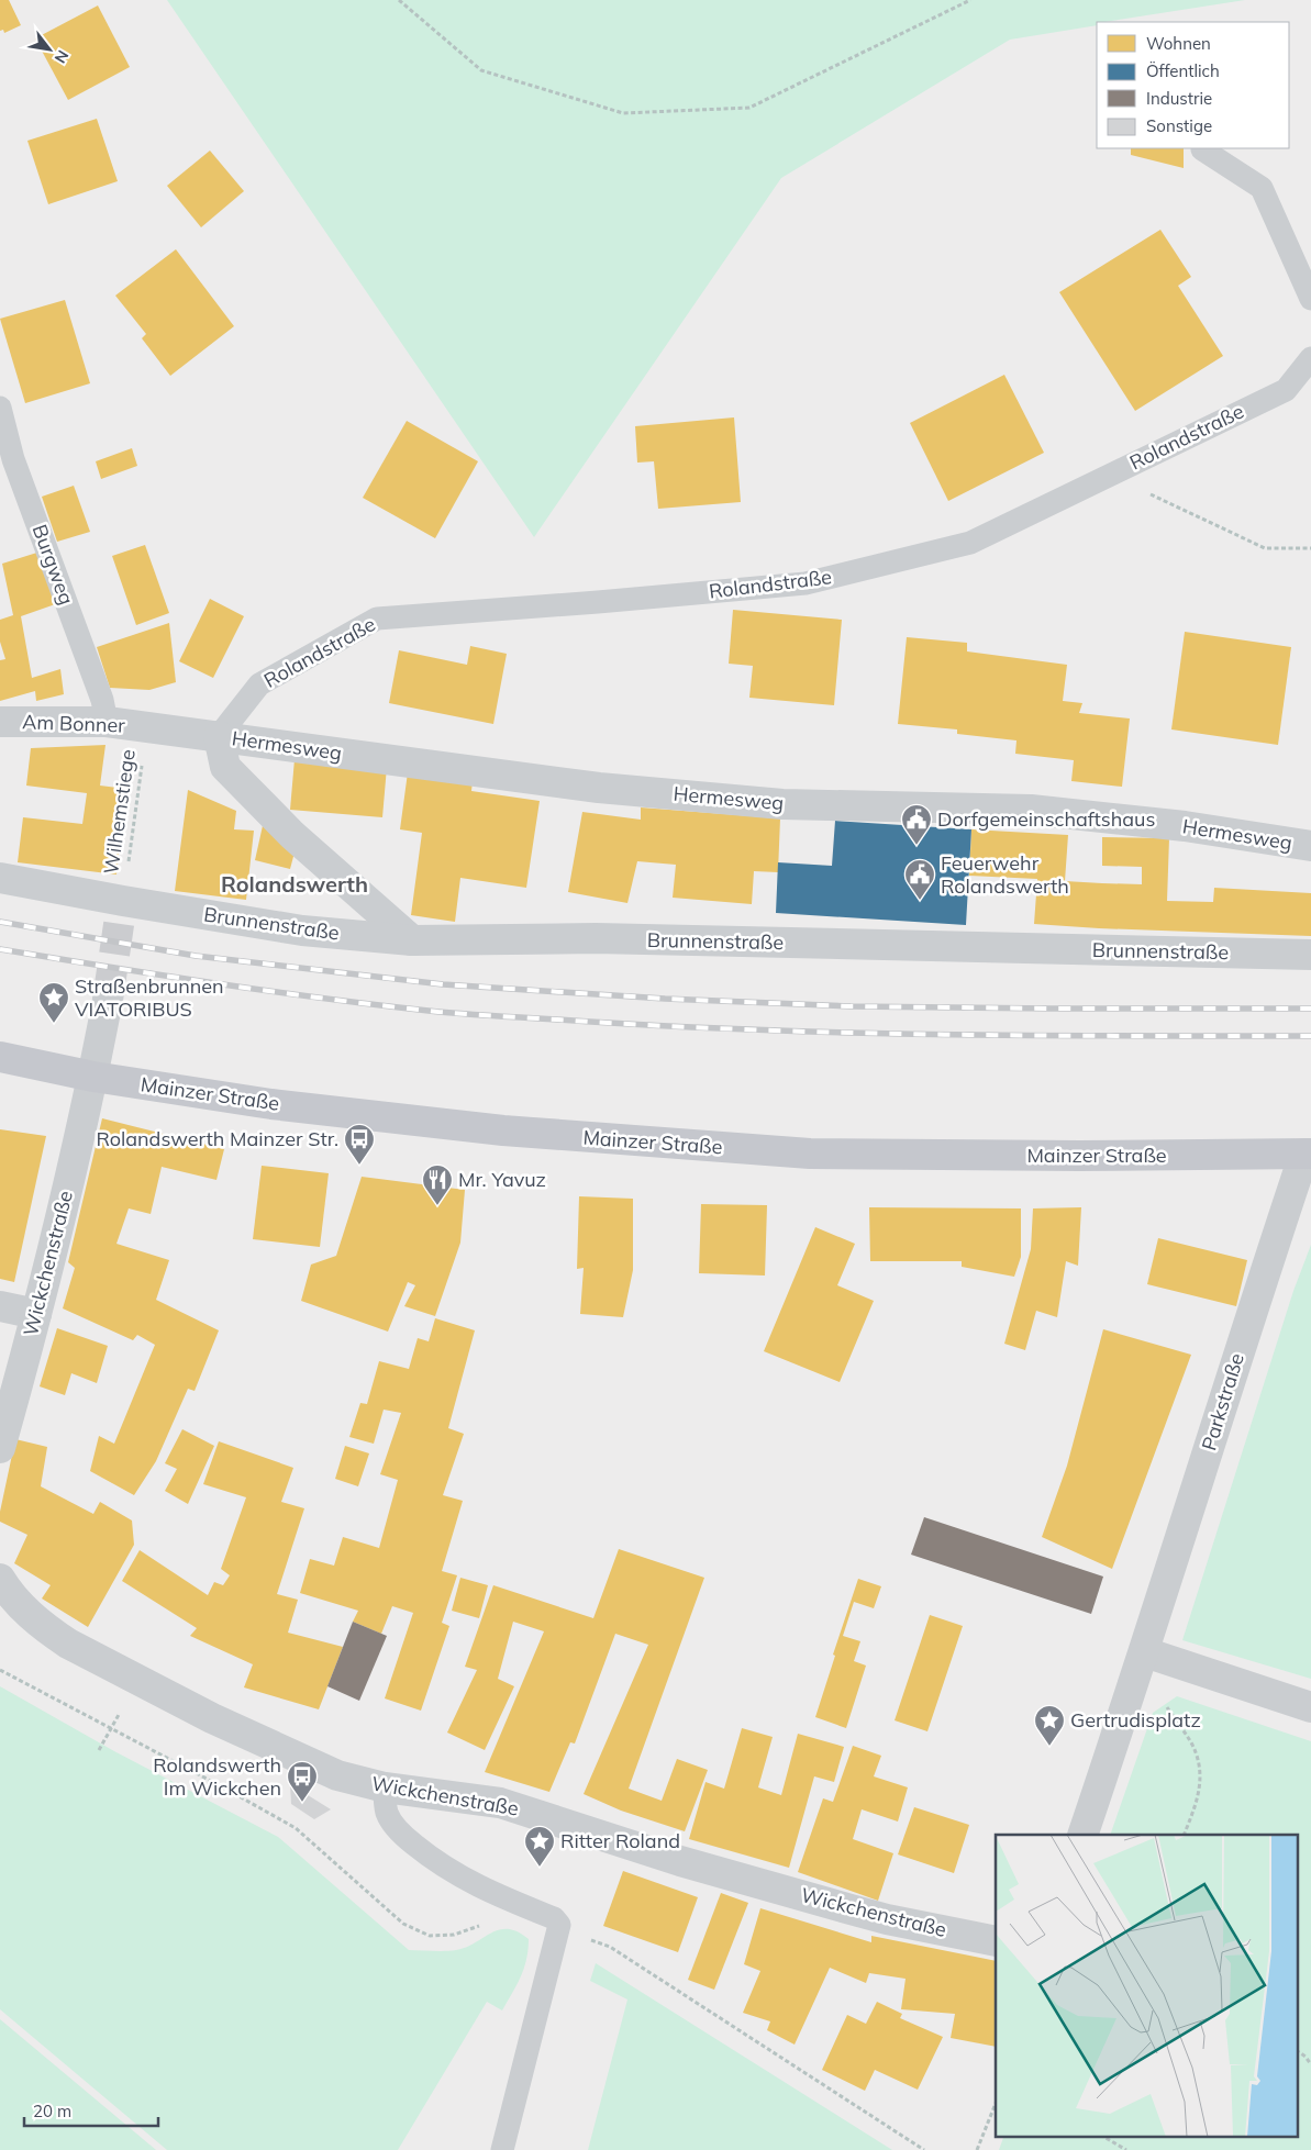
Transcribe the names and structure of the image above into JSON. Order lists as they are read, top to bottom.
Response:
{
  "streets": {
    "main road": ["Mainzer Straße"],
    "street": [
      "Am Bonner",
      "Hermesweg",
      "Brunnenstraße",
      "Wickchenstraße",
      "Parkstraße"
    ],
    "lane": ["Rolandstraße", "Burgweg"],
    "path": ["Wilhemstiege"]
  },
  "crossings": [
    ["Rolandstraße", "Hermesweg"],
    ["Burgweg", "Am Bonner"],
    ["Am Bonner", "Hermesweg"],
    ["Am Bonner", "Wilhemstiege"],
    ["Hermesweg", "Wilhemstiege"],
    ["Wilhemstiege", "Brunnenstraße"],
    ["Mainzer Straße", "Wickchenstraße"],
    ["Mainzer Straße", "Parkstraße"]
  ],
  "districts": ["Rolandswerth"],
  "places": {
    "public building": ["Dorfgemeinschaftshaus", "Feuerwehr Rolandswerth"],
    "place": ["Straßenbrunnen VIATORIBUS", "Gertrudisplatz", "Ritter Roland"],
    "bus stop": ["Rolandswerth Mainzer Str.", "Rolandswerth Im Wickchen"],
    "restaurant": ["Mr. Yavuz"]
  },
  "legend": [
    "Wohnen",
    "Öffentlich",
    "Industrie",
    "Sonstige"
  ],
  "scale_bar": "20 m",
  "north": "bottom right"
}
